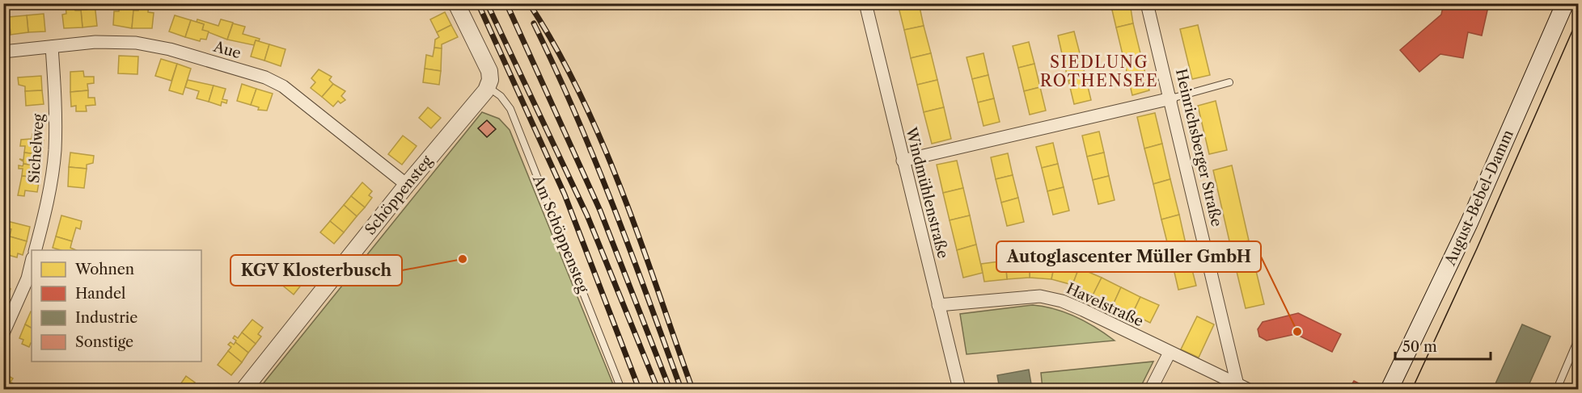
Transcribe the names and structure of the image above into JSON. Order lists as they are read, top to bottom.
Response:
{
  "streets": {
    "main road": ["August-Bebel-Damm"],
    "street": [
      "Aue",
      "Heinrichsberger Straße",
      "Sichelweg",
      "Windmühlenstraße",
      "Schöppensteg",
      "Havelstraße"
    ],
    "lane": ["Am Schöppensteg"]
  },
  "crossings": [
    ["Aue", "Sichelweg"],
    ["Aue", "Schöppensteg"],
    ["Heinrichsberger Straße", "Havelstraße"],
    ["Windmühlenstraße", "Havelstraße"],
    ["Schöppensteg", "Am Schöppensteg"]
  ],
  "districts": ["SIEDLUNG ROTHENSEE"],
  "places": ["KGV Klosterbusch", "Autoglascenter Müller GmbH"],
  "legend": [
    "Wohnen",
    "Handel",
    "Industrie",
    "Sonstige"
  ],
  "scale_bar": "50 m"
}
